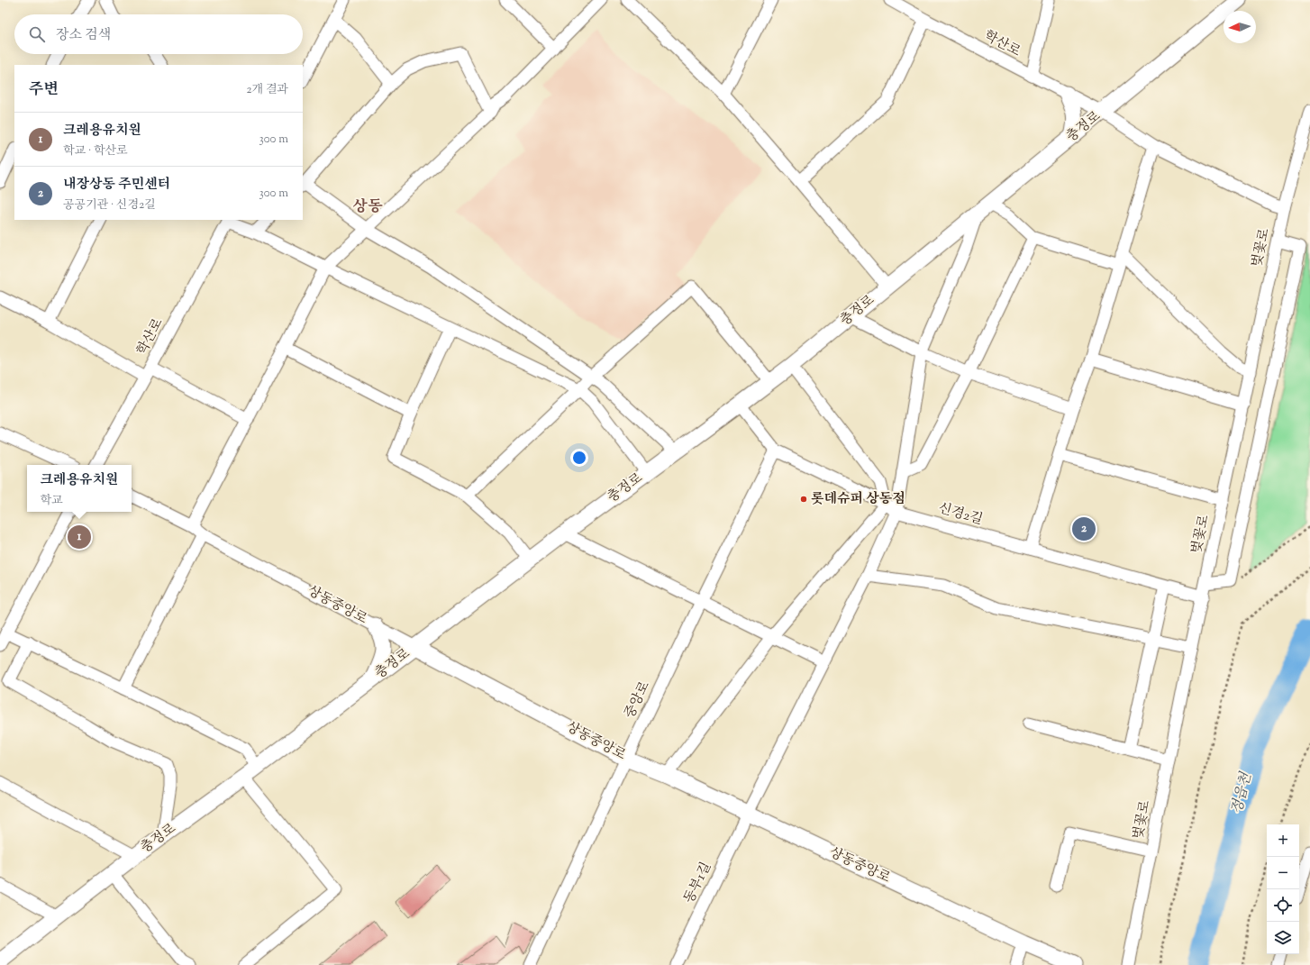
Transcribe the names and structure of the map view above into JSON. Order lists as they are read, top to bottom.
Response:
{
  "streets": {
    "main road": ["충정로", "상동중앙로"],
    "street": [
      "학산로",
      "벚꽃로",
      "신경2길",
      "중앙로",
      "동부1길"
    ]
  },
  "crossings": [
    ["학산로", "충정로"],
    ["학산로", "벚꽃로"],
    ["충정로", "신경2길"],
    ["충정로", "상동중앙로"],
    ["충정로", "동부1길"],
    ["벚꽃로", "신경2길"],
    ["신경2길", "중앙로"],
    ["신경2길", "동부1길"],
    ["상동중앙로", "중앙로"],
    ["상동중앙로", "동부1길"]
  ],
  "districts": ["상동"],
  "water": ["정읍천"],
  "places": ["롯데슈퍼 상동점"],
  "north": "left",
  "page": {
    "search": "장소 검색",
    "heading": ["주변", "2개 결과"],
    "list": [
      {
        "mark": "1",
        "name": "크레용유치원",
        "note": "학교 · 학산로",
        "value": "300 m"
      },
      {
        "mark": "2",
        "name": "내장상동 주민센터",
        "note": "공공기관 · 신경2길",
        "value": "300 m"
      }
    ],
    "popup": ["크레용유치원", "학교"],
    "pins": ["2", "1"],
    "map_buttons": ["+", "−"]
  }
}
